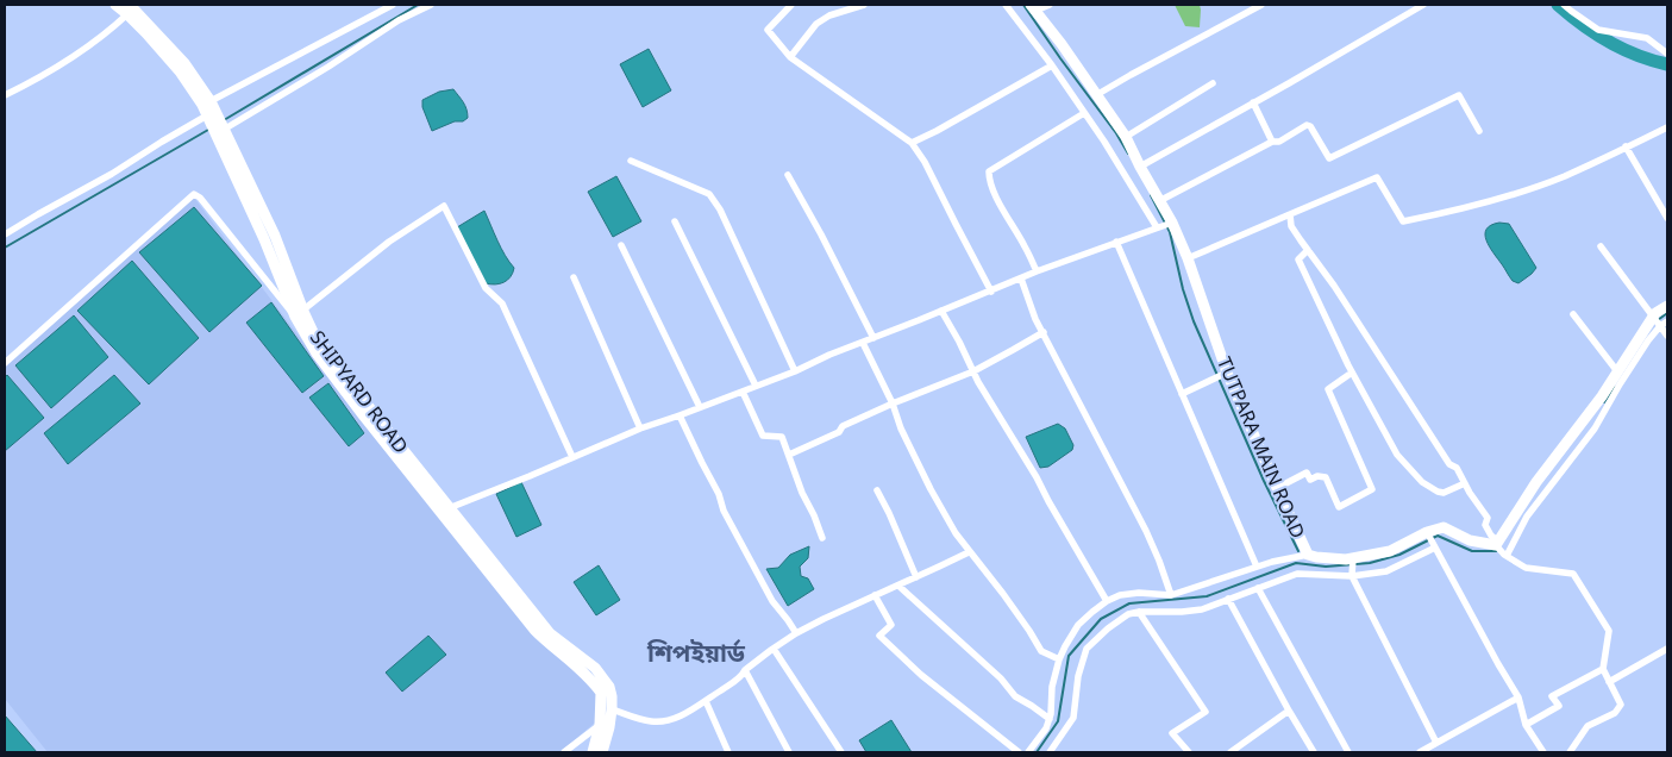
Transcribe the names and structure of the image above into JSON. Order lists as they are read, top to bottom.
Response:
{
  "streets": {
    "main road": ["SHIPYARD ROAD", "TUTPARA MAIN ROAD"]
  },
  "districts": ["শিপইয়ার্ড"]
}
